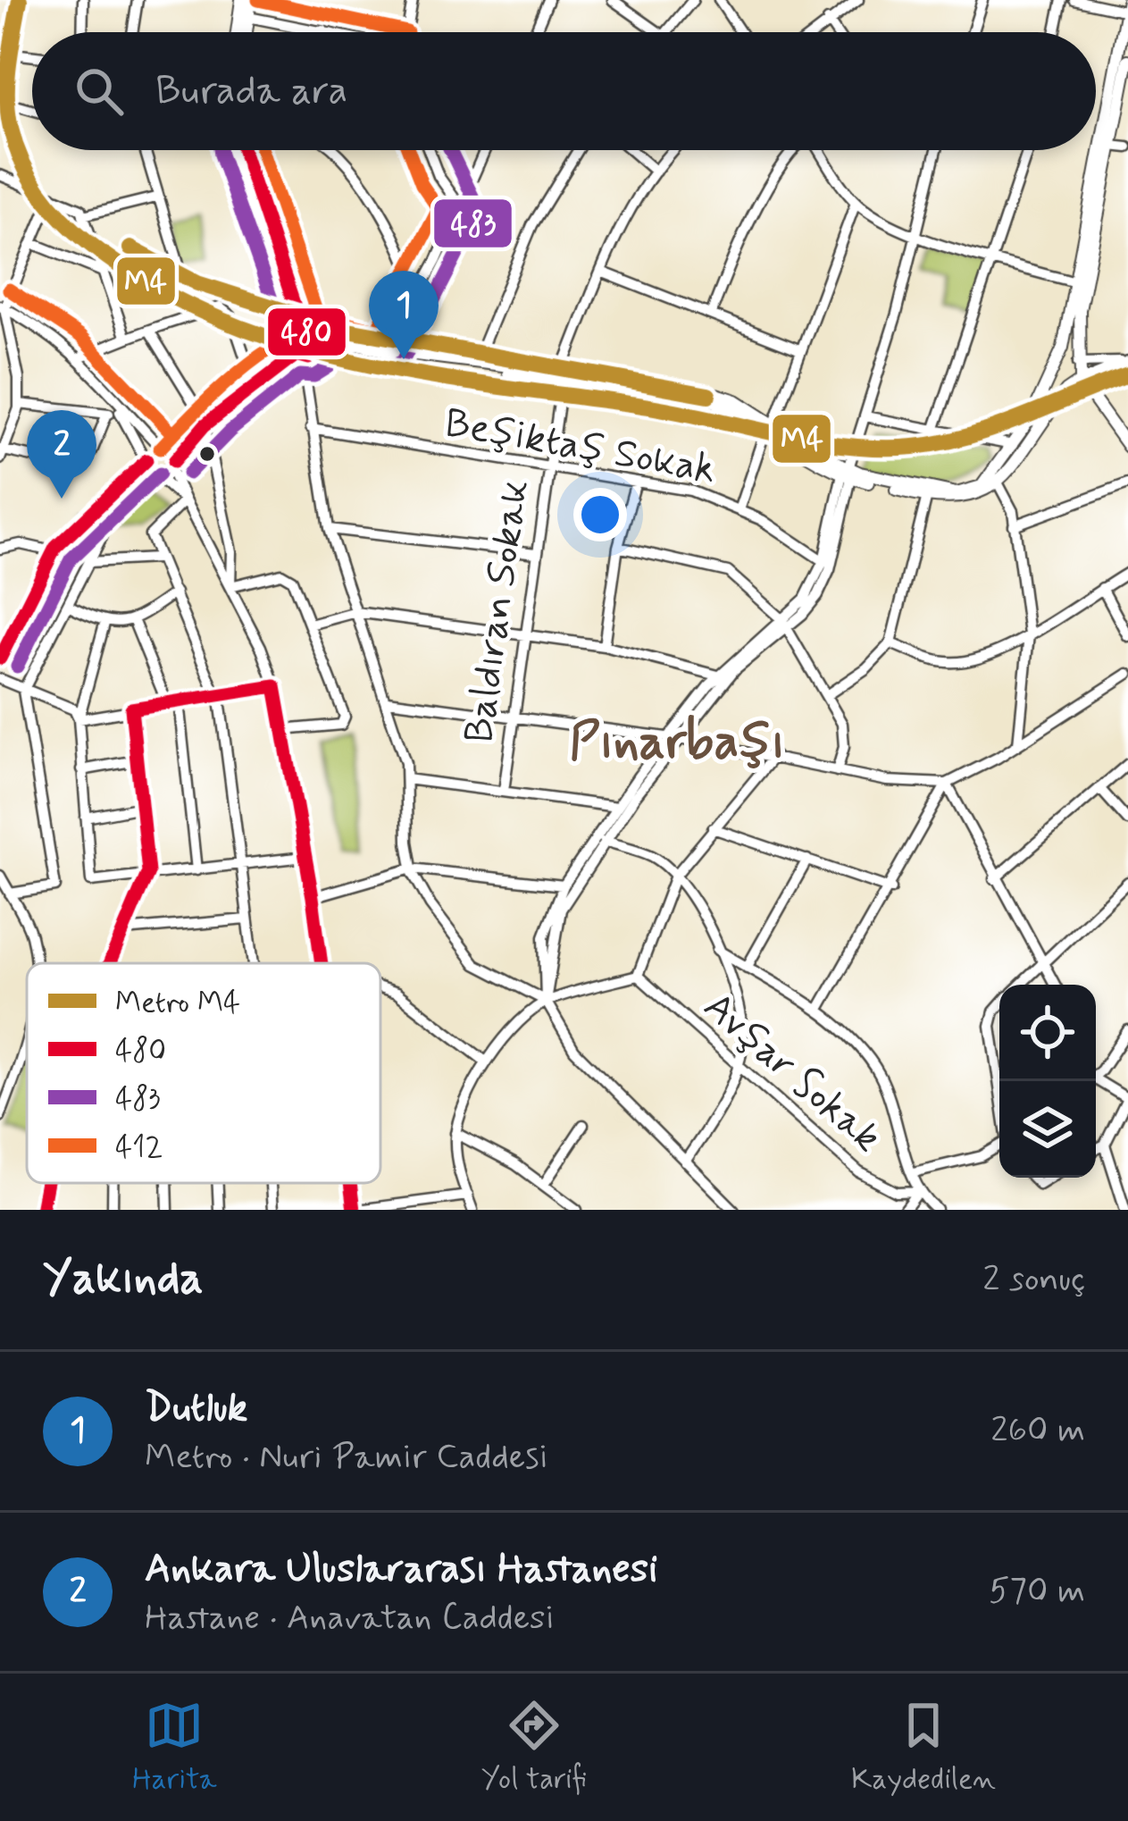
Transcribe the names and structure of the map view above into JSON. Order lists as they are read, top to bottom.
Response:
{
  "streets": {
    "street": ["Beşiktaş Sokak", "Baldıran Sokak", "Avşar Sokak"]
  },
  "crossings": [
    ["Beşiktaş Sokak", "Baldıran Sokak"]
  ],
  "districts": ["Pınarbaşı"],
  "lines": [
    "metro line M4",
    "transit line 412",
    "transit line 480",
    "transit line 483"
  ],
  "legend": [
    "Metro M4",
    "480",
    "483",
    "412"
  ],
  "page": {
    "search": "Burada ara",
    "pins": ["1", "2"],
    "heading": ["Yakında", "2 sonuç"],
    "list": [
      {
        "mark": "1",
        "name": "Dutluk",
        "note": "Metro · Nuri Pamir Caddesi",
        "value": "260 m"
      },
      {
        "mark": "2",
        "name": "Ankara Uluslararası Hastanesi",
        "note": "Hastane · Anavatan Caddesi",
        "value": "570 m"
      }
    ],
    "nav": ["Harita", "Yol tarifi", "Kaydedilen"]
  }
}
